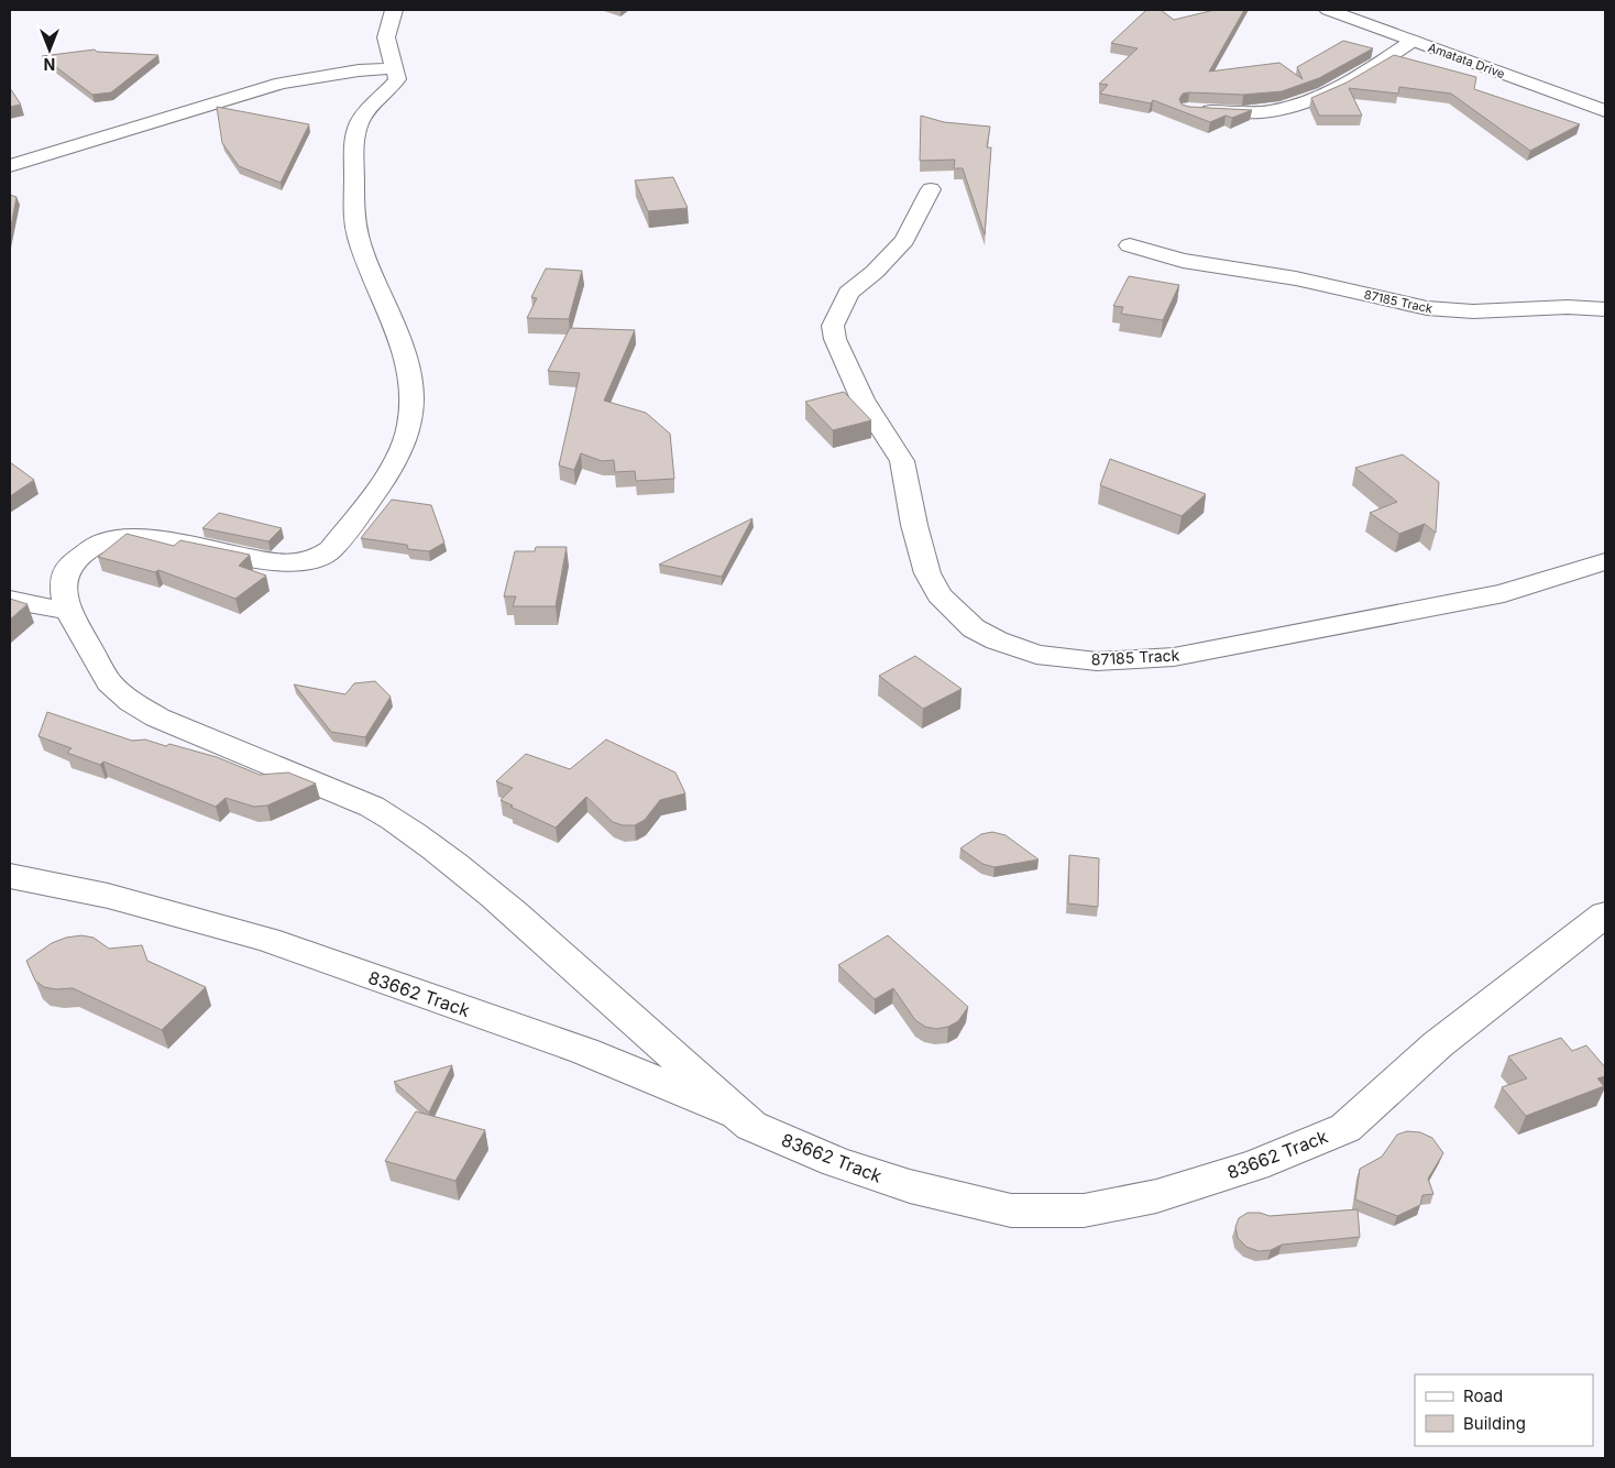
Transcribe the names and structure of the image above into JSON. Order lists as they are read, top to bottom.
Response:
{
  "streets": {
    "street": ["Amatata Drive", "87185 Track", "83662 Track"]
  },
  "legend": ["Road", "Building"],
  "north": "bottom"
}
